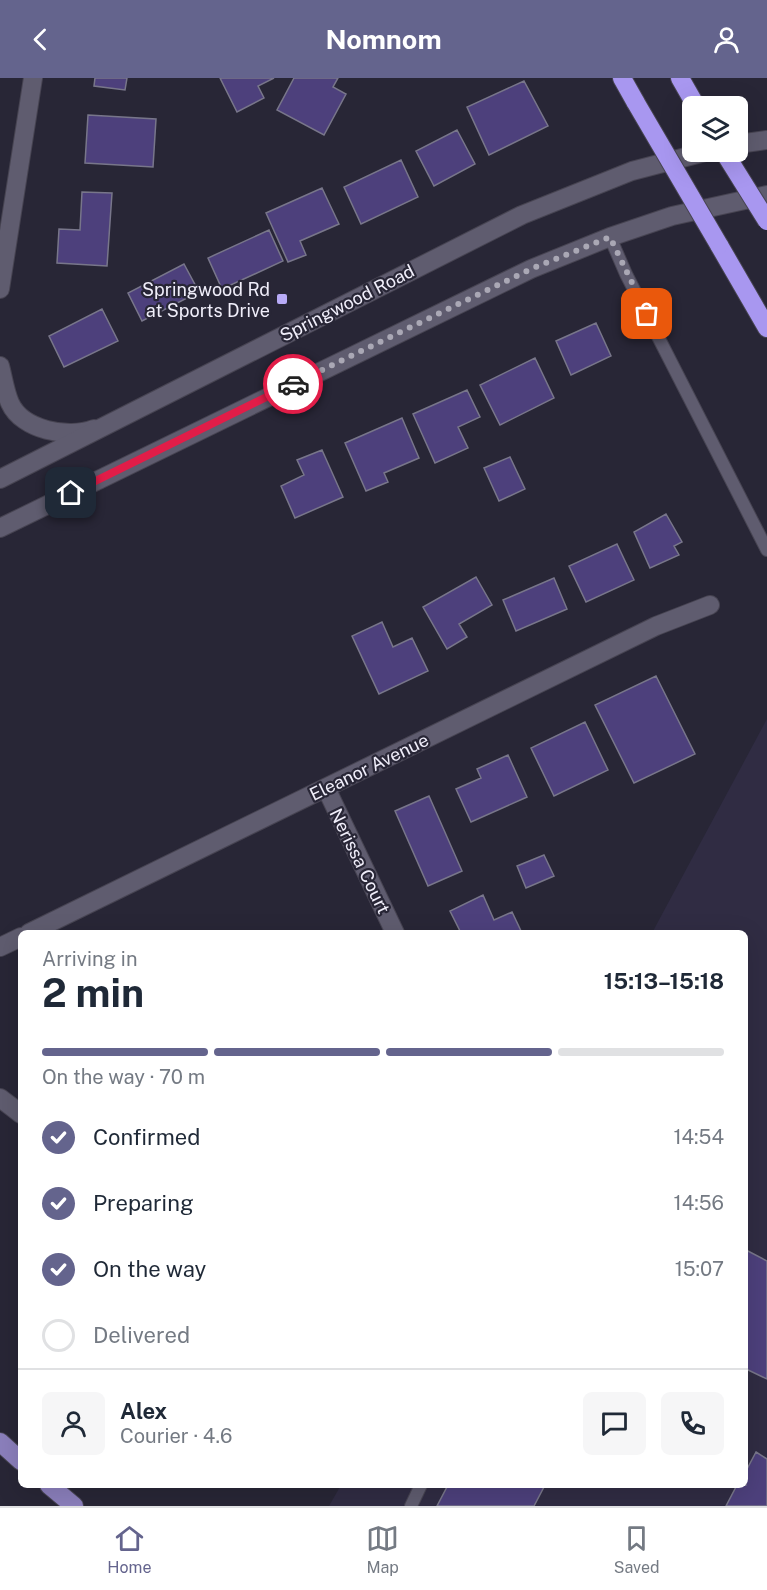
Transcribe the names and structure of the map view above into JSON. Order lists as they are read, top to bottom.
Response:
{
  "streets": {
    "main road": ["Springwood Road", "Eleanor Avenue", "Nerissa Court"]
  },
  "crossings": [
    ["Eleanor Avenue", "Nerissa Court"]
  ],
  "places": {
    "transit": ["Springwood Rd at Sports Drive"]
  },
  "page": {
    "header": "Nomnom",
    "heading": ["2 min", "Arriving in", "15:13–15:18"],
    "panel": ["Alex", "Courier · 4.6"],
    "bar": "On the way · 70 m",
    "list": [
      ["Confirmed", "14:54"],
      ["Preparing", "14:56"],
      ["On the way", "15:07"],
      "Delivered"
    ],
    "tabs": ["Home", "Map", "Saved"]
  }
}
